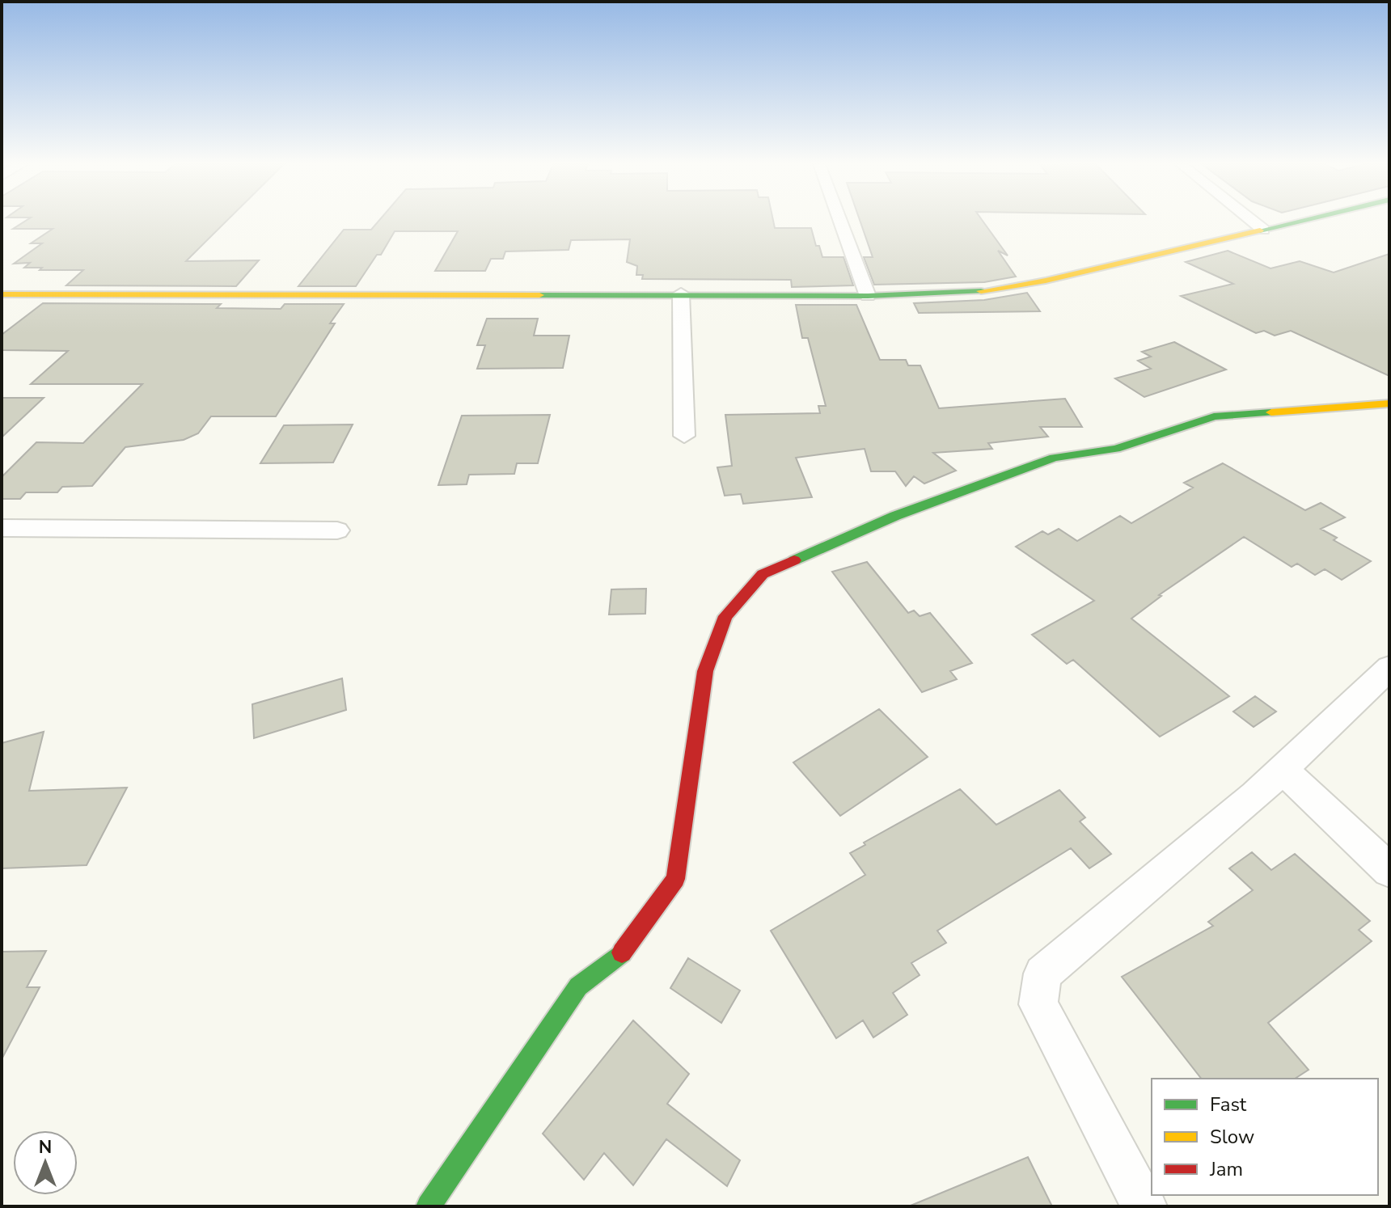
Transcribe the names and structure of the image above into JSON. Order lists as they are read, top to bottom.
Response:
{
  "legend": ["Fast", "Slow", "Jam"],
  "north": "top"
}
